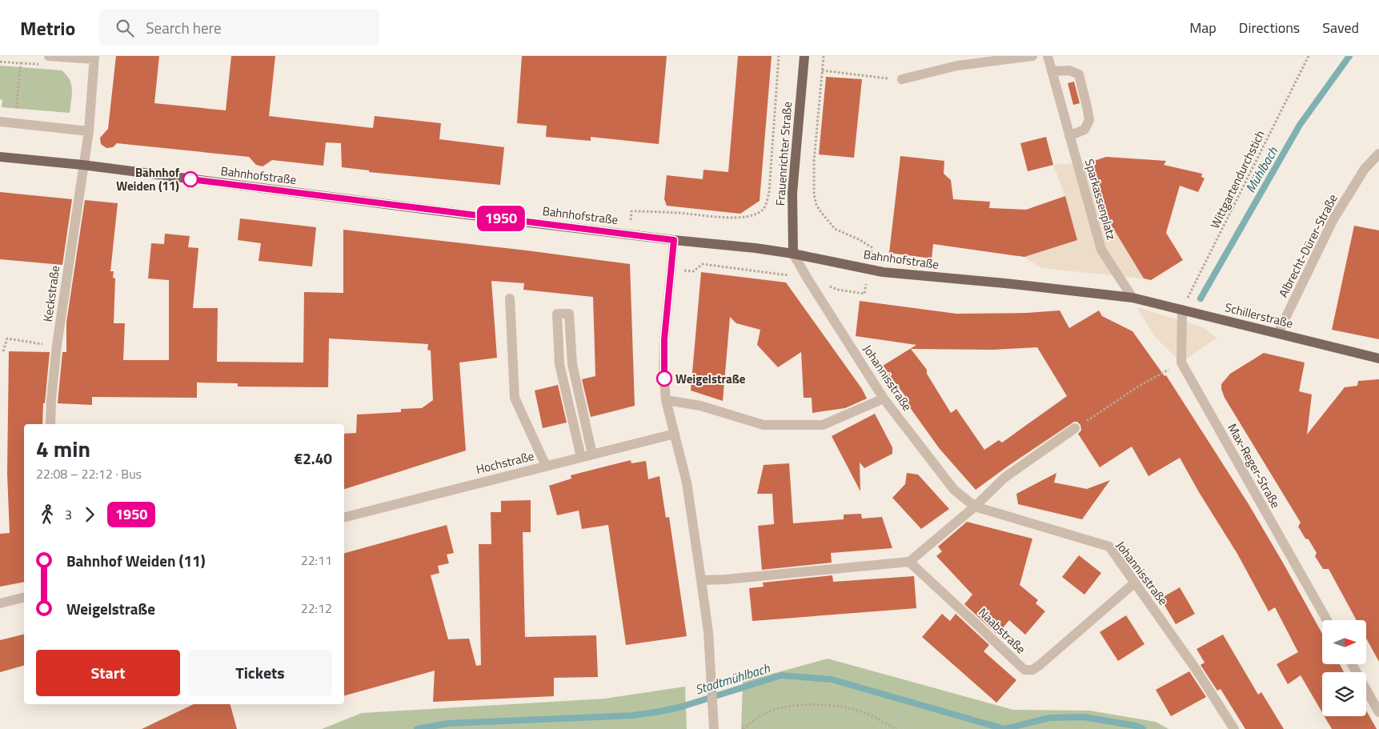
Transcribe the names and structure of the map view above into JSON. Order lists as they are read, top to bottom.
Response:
{
  "streets": {
    "main road": ["Frauenrichter Straße", "Bahnhofstraße", "Schillerstraße"],
    "street": [
      "Sparkassenplatz",
      "Albrecht-Dürer-Straße",
      "Keckstraße",
      "Johannisstraße",
      "Hochstraße",
      "Max-Reger-Straße",
      "Naabstraße"
    ],
    "path": ["Wittgartendurchstich"]
  },
  "crossings": [
    ["Frauenrichter Straße", "Bahnhofstraße"],
    ["Frauenrichter Straße", "Johannisstraße"],
    ["Bahnhofstraße", "Sparkassenplatz"],
    ["Bahnhofstraße", "Keckstraße"],
    ["Bahnhofstraße", "Schillerstraße"],
    ["Bahnhofstraße", "Johannisstraße"],
    ["Wittgartendurchstich", "Schillerstraße"],
    ["Sparkassenplatz", "Schillerstraße"],
    ["Albrecht-Dürer-Straße", "Schillerstraße"],
    ["Johannisstraße", "Naabstraße"]
  ],
  "water": ["Mühlbach", "Stadtmühlbach"],
  "places": ["Bahnhof Weiden (11)", "Weigelstraße"],
  "lines": ["bus line 1950"],
  "north": "right",
  "page": {
    "header": "Metrio",
    "search": "Search here",
    "nav": ["Map", "Directions", "Saved"],
    "on_map": "1950",
    "heading": ["4 min", "22:08 – 22:12 · Bus", "€2.40"],
    "legs": ["3", "1950"],
    "list": [
      {
        "name": "Bahnhof Weiden (11)",
        "value": "22:11"
      },
      {
        "name": "Weigelstraße",
        "value": "22:12"
      }
    ],
    "buttons": ["Start", "Tickets"]
  }
}
